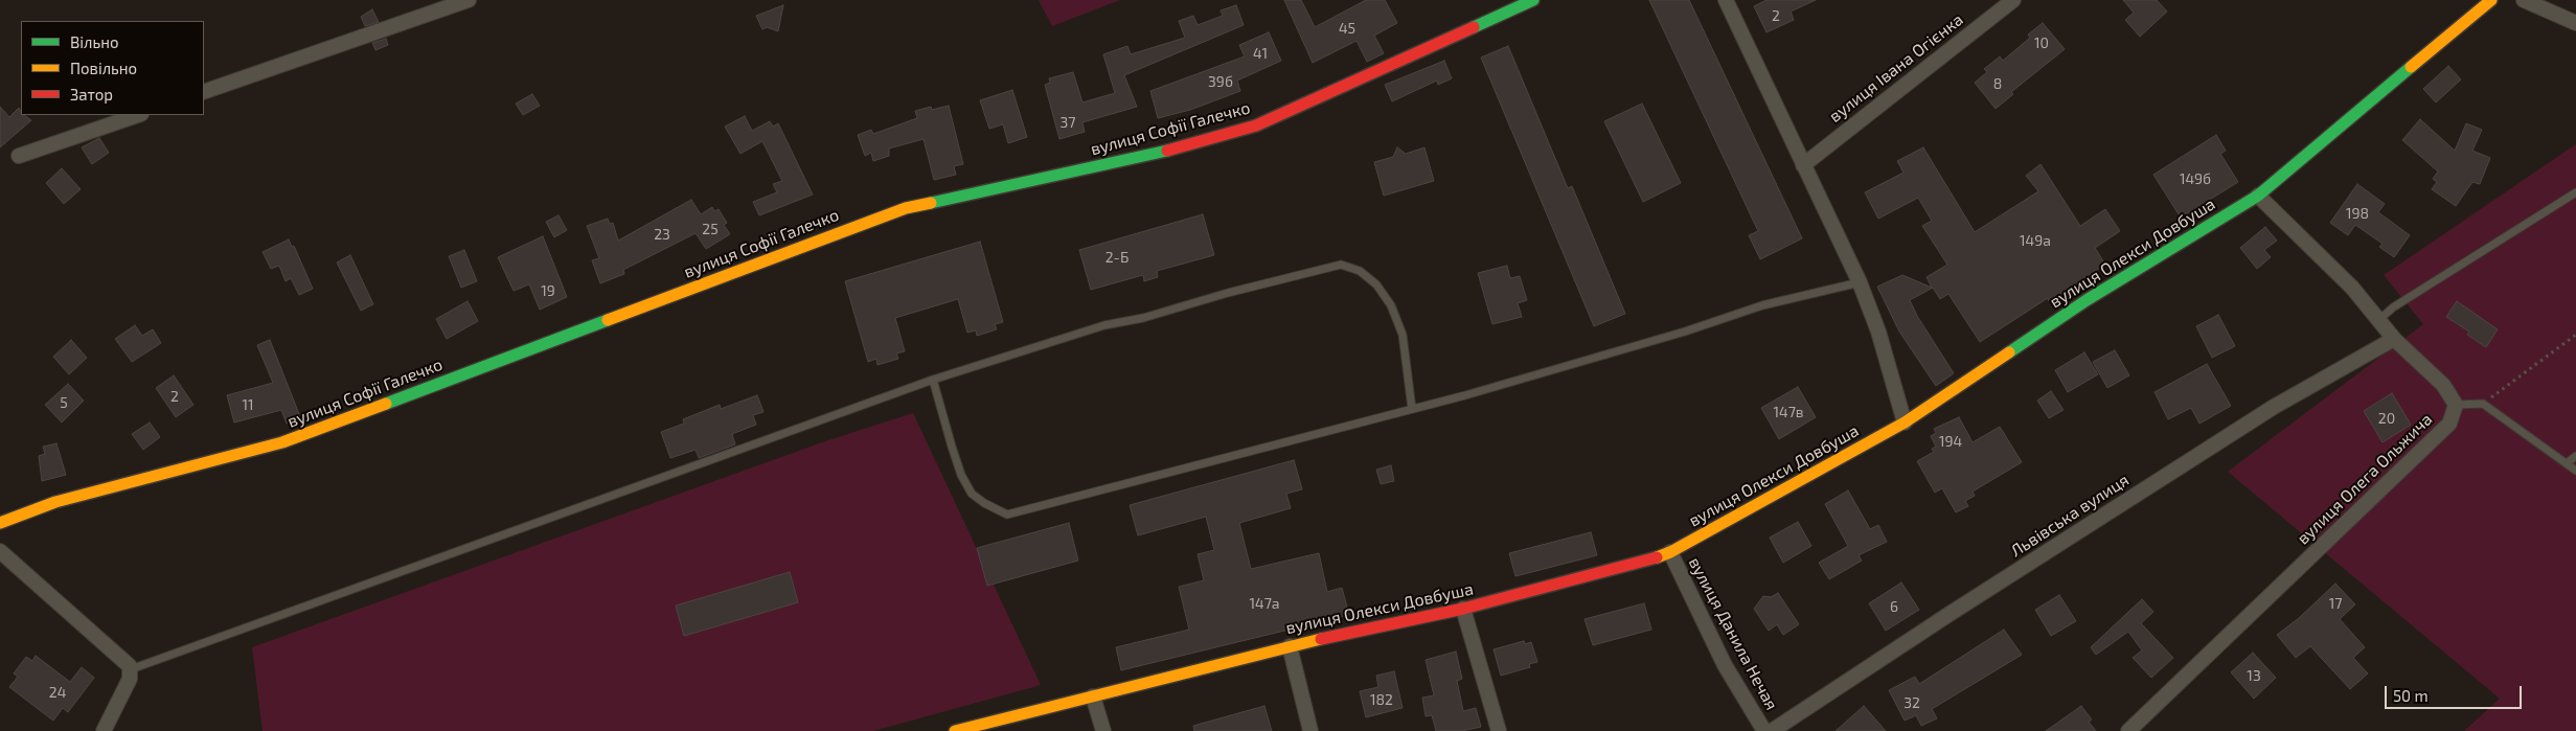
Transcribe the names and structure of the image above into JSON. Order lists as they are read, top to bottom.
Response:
{
  "streets": {
    "street": [
      "вулиця Івана Огієнка",
      "вулиця Софії Галечко",
      "вулиця Олекси Довбуша",
      "вулиця Олега Ольжича",
      "Львівська вулиця",
      "вулиця Данила Нечая"
    ]
  },
  "crossings": [
    ["вулиця Олекси Довбуша", "вулиця Данила Нечая"]
  ],
  "house_numbers": [
    "2",
    "45",
    "10",
    "41",
    "39б",
    "8",
    "37",
    "149б",
    "198",
    "25",
    "23",
    "149а",
    "2-Б",
    "19",
    "2",
    "5",
    "11",
    "147в",
    "20",
    "194",
    "147а",
    "17",
    "6",
    "13",
    "24",
    "182",
    "32"
  ],
  "legend": ["Вільно", "Повільно", "Затор"],
  "scale_bar": "50 m"
}
